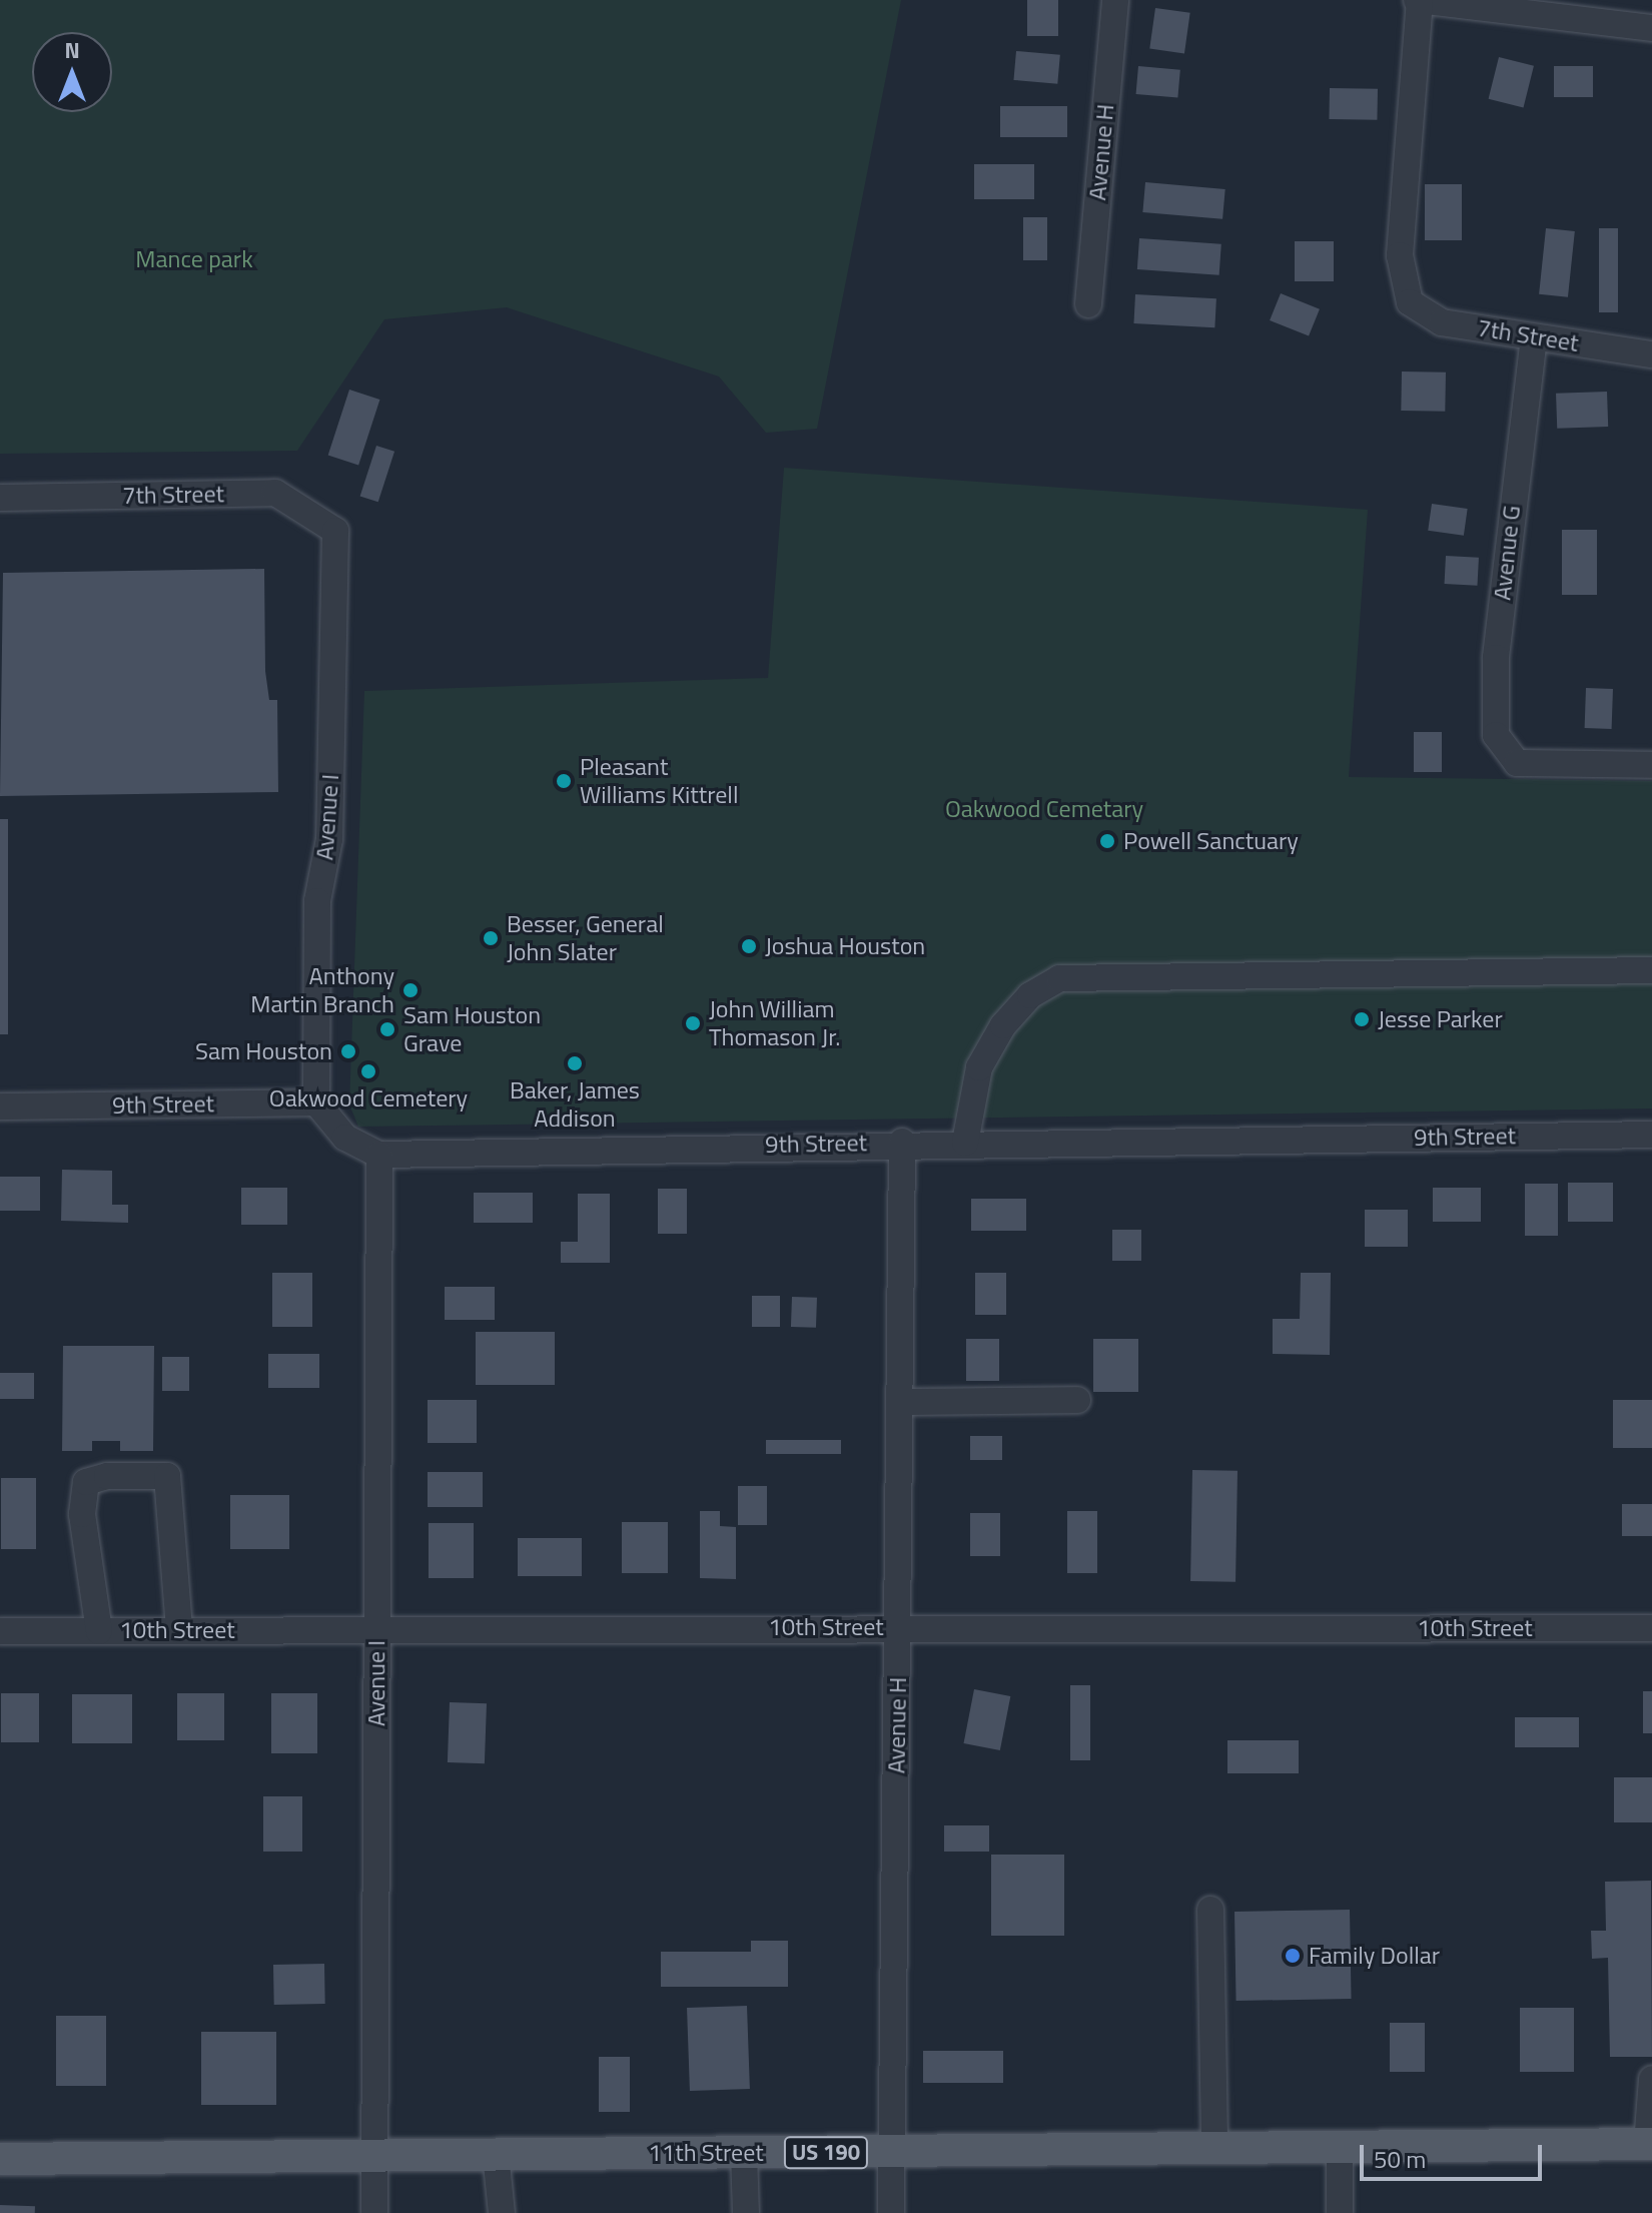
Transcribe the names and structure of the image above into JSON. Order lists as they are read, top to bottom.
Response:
{
  "streets": {
    "main road": ["11th Street", "US 190"],
    "street": [
      "Avenue H",
      "7th Street",
      "Avenue G",
      "Avenue I",
      "9th Street",
      "10th Street"
    ]
  },
  "crossings": [
    ["Avenue H", "9th Street"],
    ["Avenue H", "10th Street"],
    ["Avenue H", "11th Street"],
    ["7th Street", "Avenue G"],
    ["7th Street", "Avenue I"],
    ["Avenue I", "9th Street"],
    ["Avenue I", "10th Street"],
    ["Avenue I", "11th Street"]
  ],
  "parks": ["Mance park", "Oakwood Cemetary"],
  "places": [
    "Pleasant Williams Kittrell",
    "Powell Sanctuary",
    "Besser, General John Slater",
    "Joshua Houston",
    "Anthony Martin Branch",
    "Jesse Parker",
    "John William Thomason Jr.",
    "Sam Houston Grave",
    "Sam Houston",
    "Baker, James Addison",
    "Oakwood Cemetery",
    "Family Dollar"
  ],
  "scale_bar": "50 m",
  "north": "top"
}
